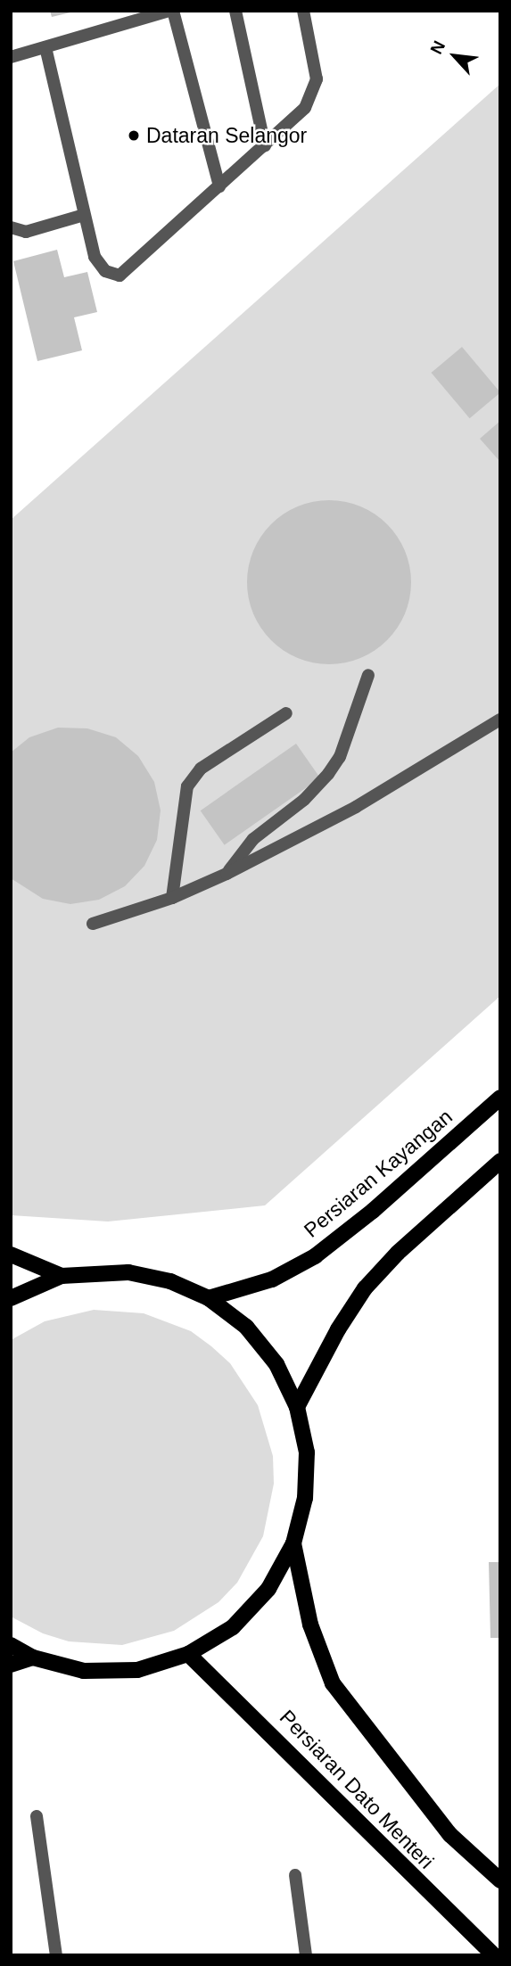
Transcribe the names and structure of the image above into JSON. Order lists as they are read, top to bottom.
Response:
{
  "streets": {
    "main road": ["Persiaran Kayangan", "Persiaran Dato Menteri"]
  },
  "places": ["Dataran Selangor"],
  "north": "top left"
}
